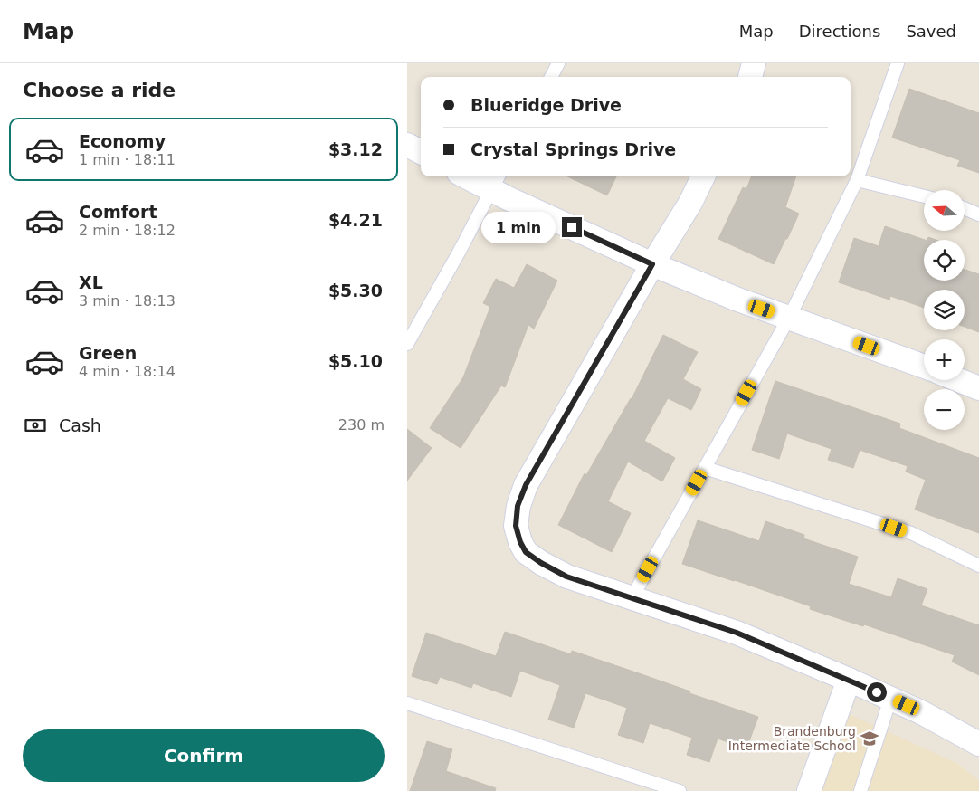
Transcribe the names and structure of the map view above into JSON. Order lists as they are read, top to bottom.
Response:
{
  "places": {
    "school or university": ["Brandenburg Intermediate School"]
  },
  "north": "left",
  "page": {
    "header": "Map",
    "nav": ["Map", "Directions", "Saved"],
    "heading": "Choose a ride",
    "banner": ["Blueridge Drive", "Crystal Springs Drive"],
    "list": [
      {
        "name": "Economy",
        "note": "1 min · 18:11",
        "value": "$3.12"
      },
      {
        "name": "Comfort",
        "note": "2 min · 18:12",
        "value": "$4.21"
      },
      {
        "name": "XL",
        "note": "3 min · 18:13",
        "value": "$5.30"
      },
      {
        "name": "Green",
        "note": "4 min · 18:14",
        "value": "$5.10"
      }
    ],
    "map_buttons": ["+", "−"],
    "bubble": "1 min",
    "pay": ["Cash", "230 m"],
    "buttons": "Confirm"
  }
}
